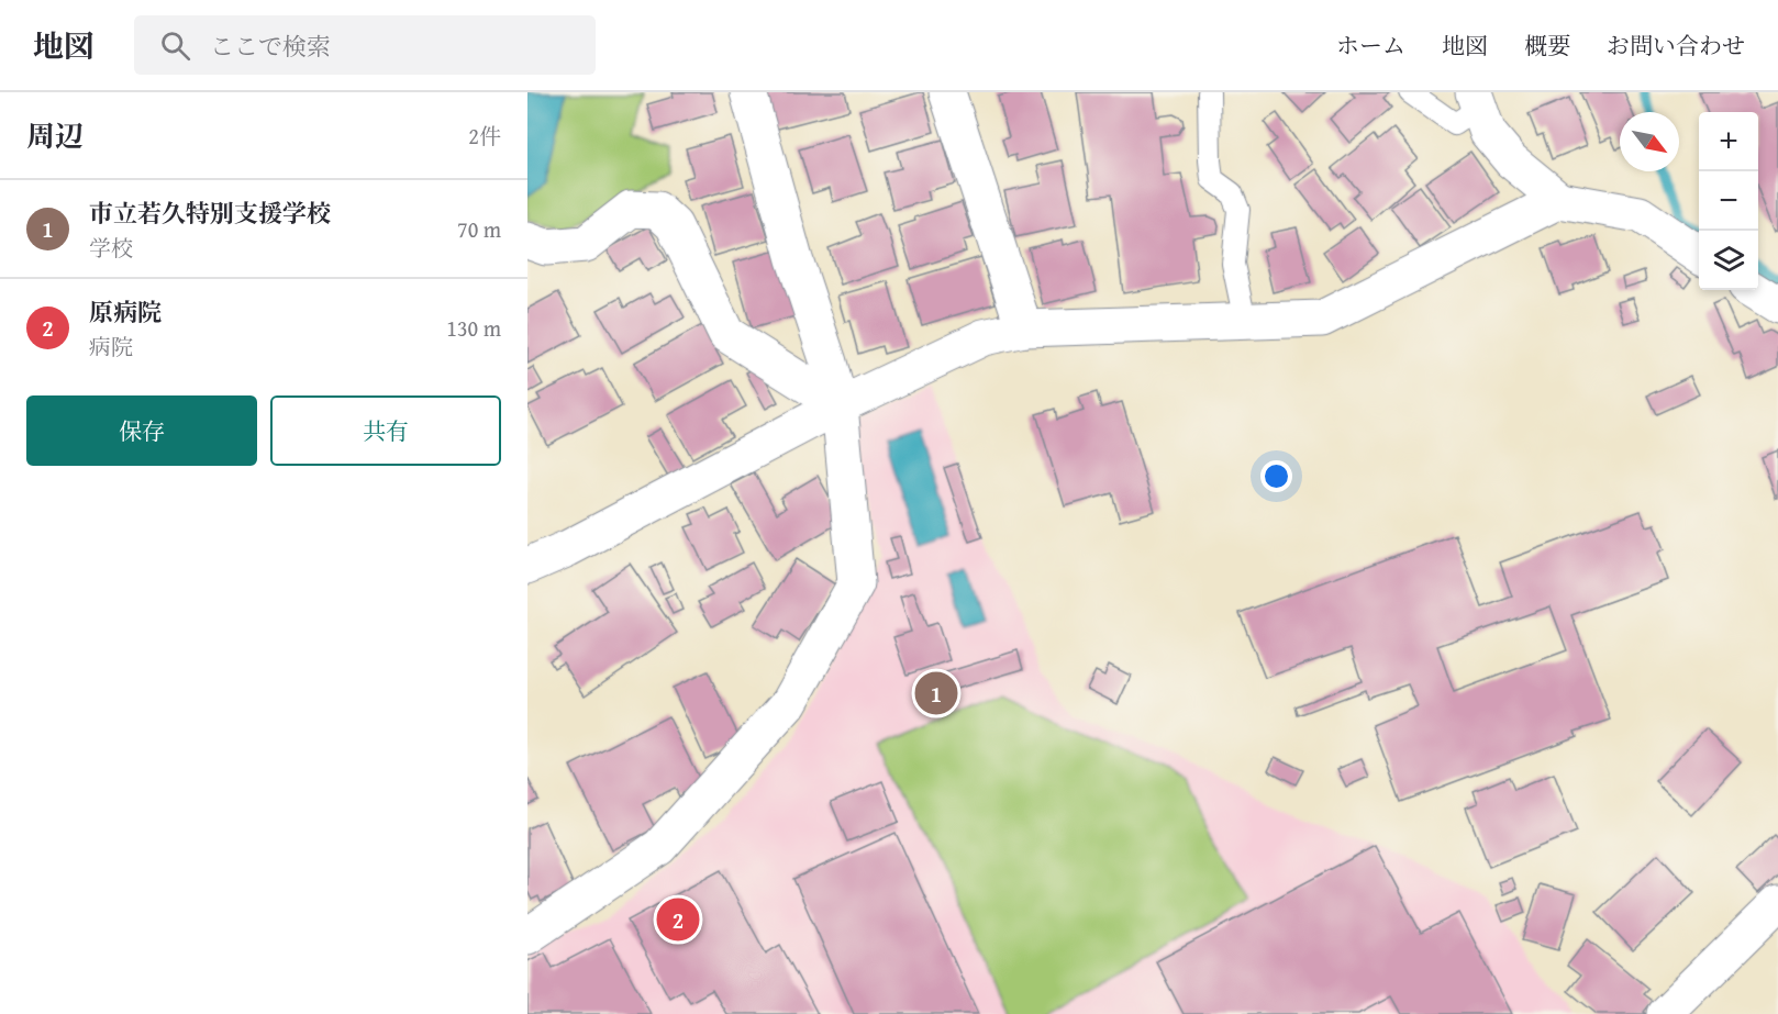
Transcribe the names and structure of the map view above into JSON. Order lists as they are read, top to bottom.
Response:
{
  "north": "bottom right",
  "page": {
    "header": "地図",
    "search": "ここで検索",
    "nav": [
      "ホーム",
      "地図",
      "概要",
      "お問い合わせ"
    ],
    "heading": ["周辺", "2件"],
    "map_buttons": ["+", "−"],
    "list": [
      {
        "mark": "1",
        "name": "市立若久特別支援学校",
        "note": "学校",
        "value": "70 m"
      },
      {
        "mark": "2",
        "name": "原病院",
        "note": "病院",
        "value": "130 m"
      }
    ],
    "buttons": ["保存", "共有"],
    "pins": ["1", "2"]
  }
}
